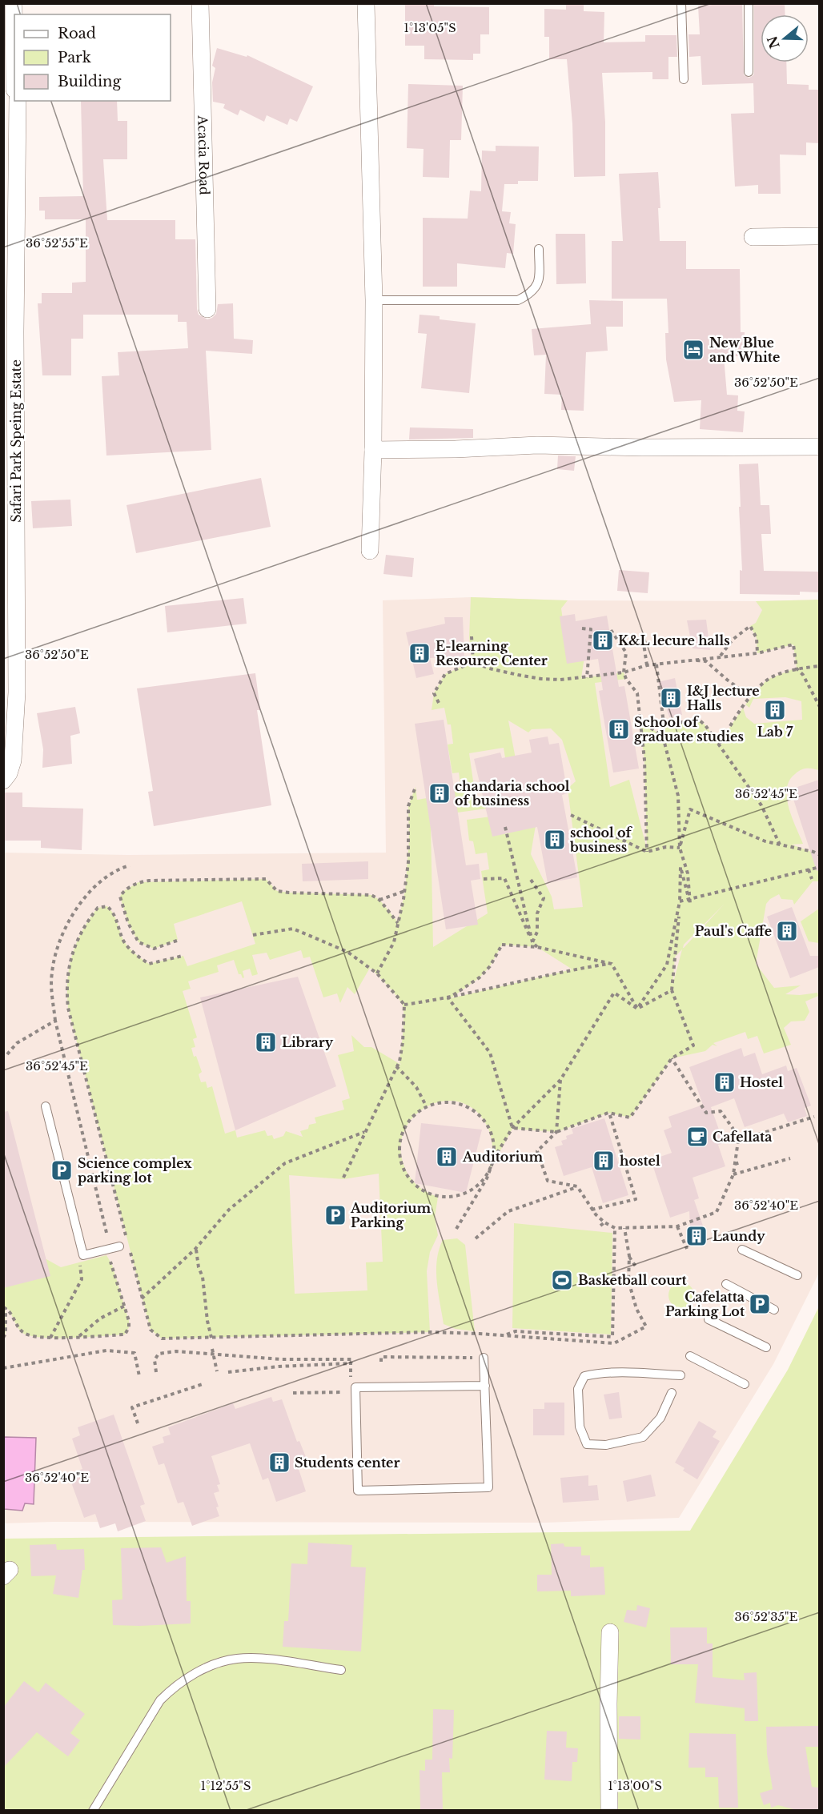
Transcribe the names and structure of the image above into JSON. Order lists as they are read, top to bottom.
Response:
{
  "streets": {
    "street": ["Acacia Road", "Safari Park Speing Estate"]
  },
  "places": {
    "hotel": ["New Blue and White"],
    "building": [
      "K&L lecure halls",
      "E-learning Resource Center",
      "I&J lecture Halls",
      "Lab 7",
      "School of graduate studies",
      "chandaria school of business",
      "school of business",
      "Paul's Caffe",
      "Library",
      "Hostel",
      "Auditorium",
      "hostel",
      "Laundy",
      "Students center"
    ],
    "cafe": ["Cafellata"],
    "parking": ["Science complex parking lot", "Auditorium Parking", "Cafelatta Parking Lot"],
    "sports": ["Basketball court"]
  },
  "legend": ["Road", "Park", "Building"],
  "north": "left",
  "coordinates": [
    "1°13'05\"S",
    "36°52'55\"E",
    "36°52'50\"E",
    "36°52'45\"E",
    "36°52'40\"E",
    "36°52'35\"E",
    "1°12'55\"S",
    "1°13'00\"S"
  ]
}
